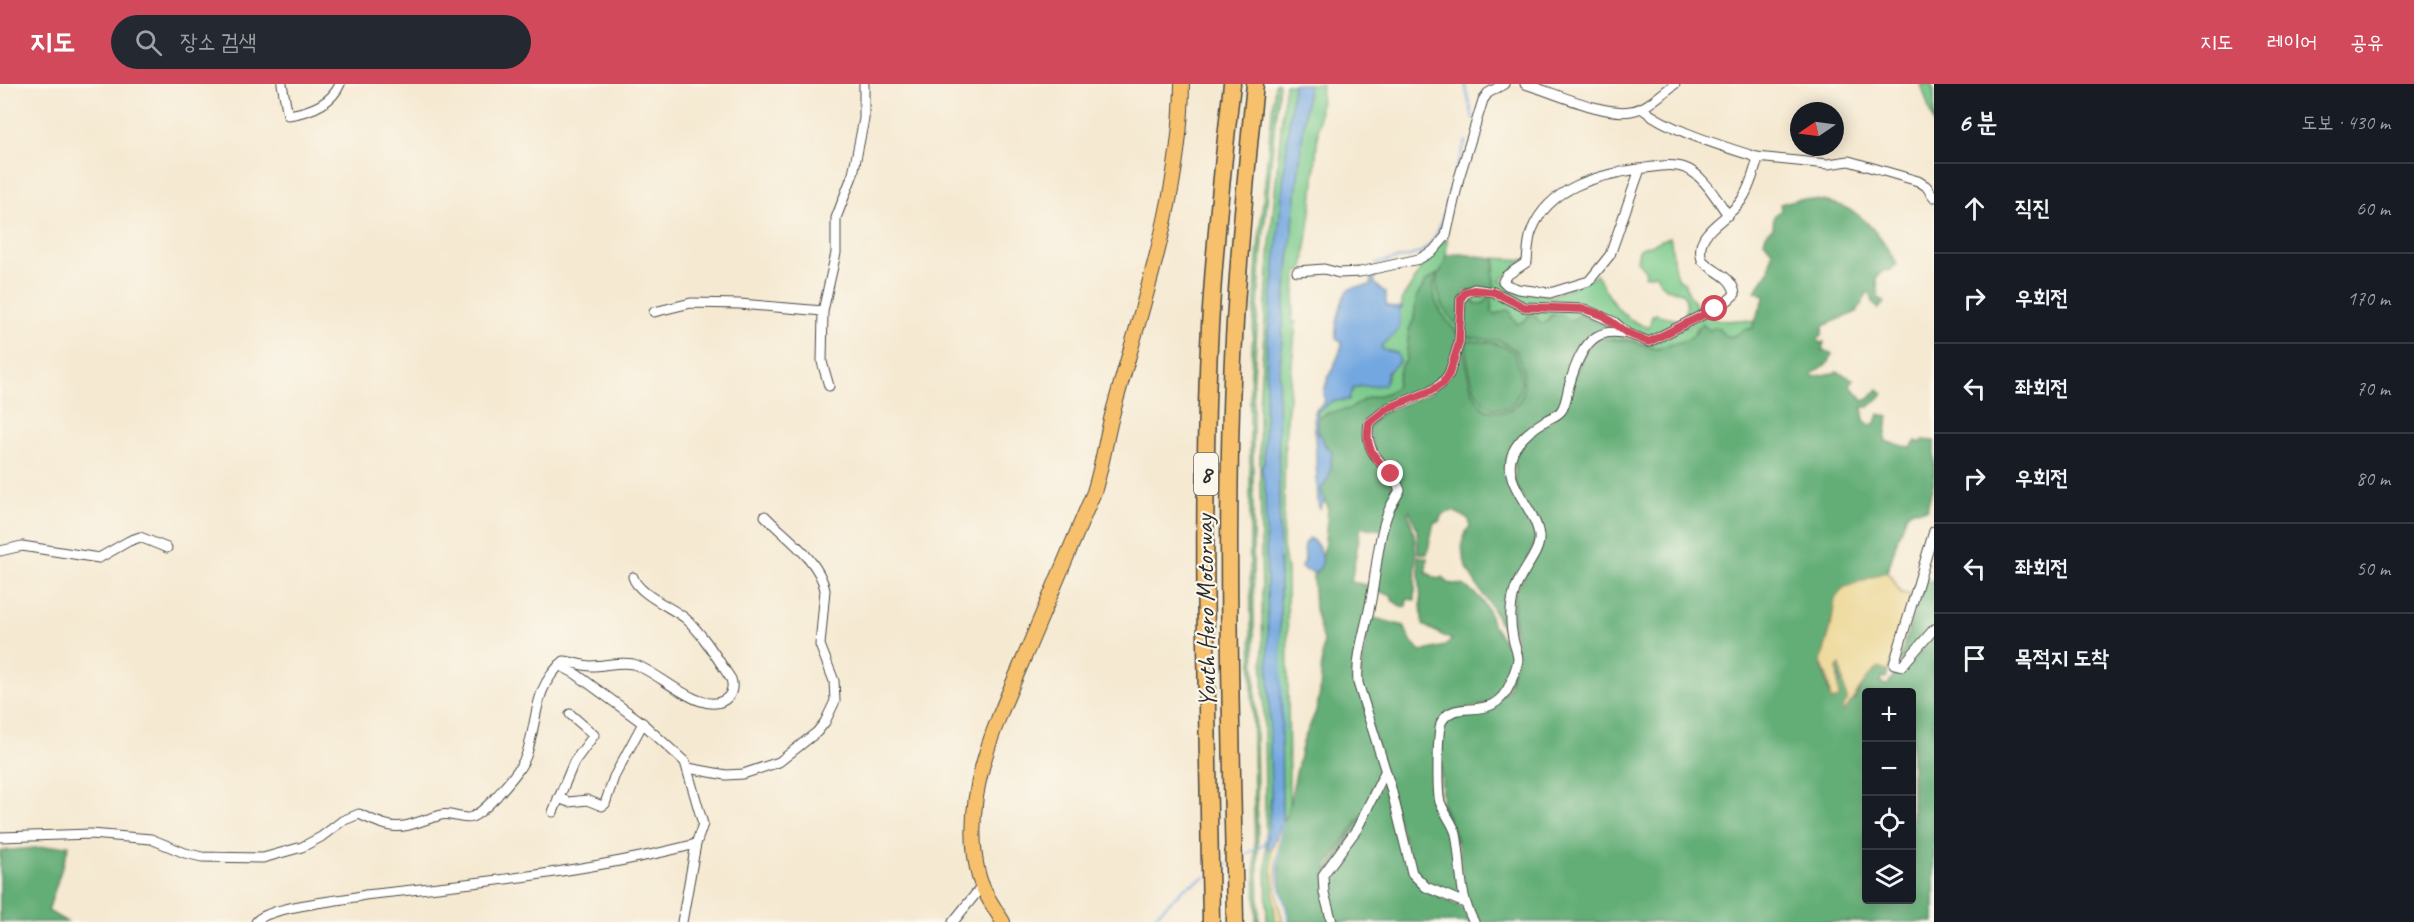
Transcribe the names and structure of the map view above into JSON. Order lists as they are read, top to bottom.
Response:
{
  "streets": {
    "highway": ["8", "Youth Hero Motorway"]
  },
  "north": "left",
  "page": {
    "header": "지도",
    "search": "장소 검색",
    "nav": ["지도", "레이어", "공유"],
    "heading": ["6 분", "도보 · 430 m"],
    "list": [
      ["직진", "60 m"],
      ["우회전", "170 m"],
      ["좌회전", "70 m"],
      ["우회전", "80 m"],
      ["좌회전", "50 m"],
      "목적지 도착"
    ],
    "map_buttons": ["+", "−"]
  }
}
